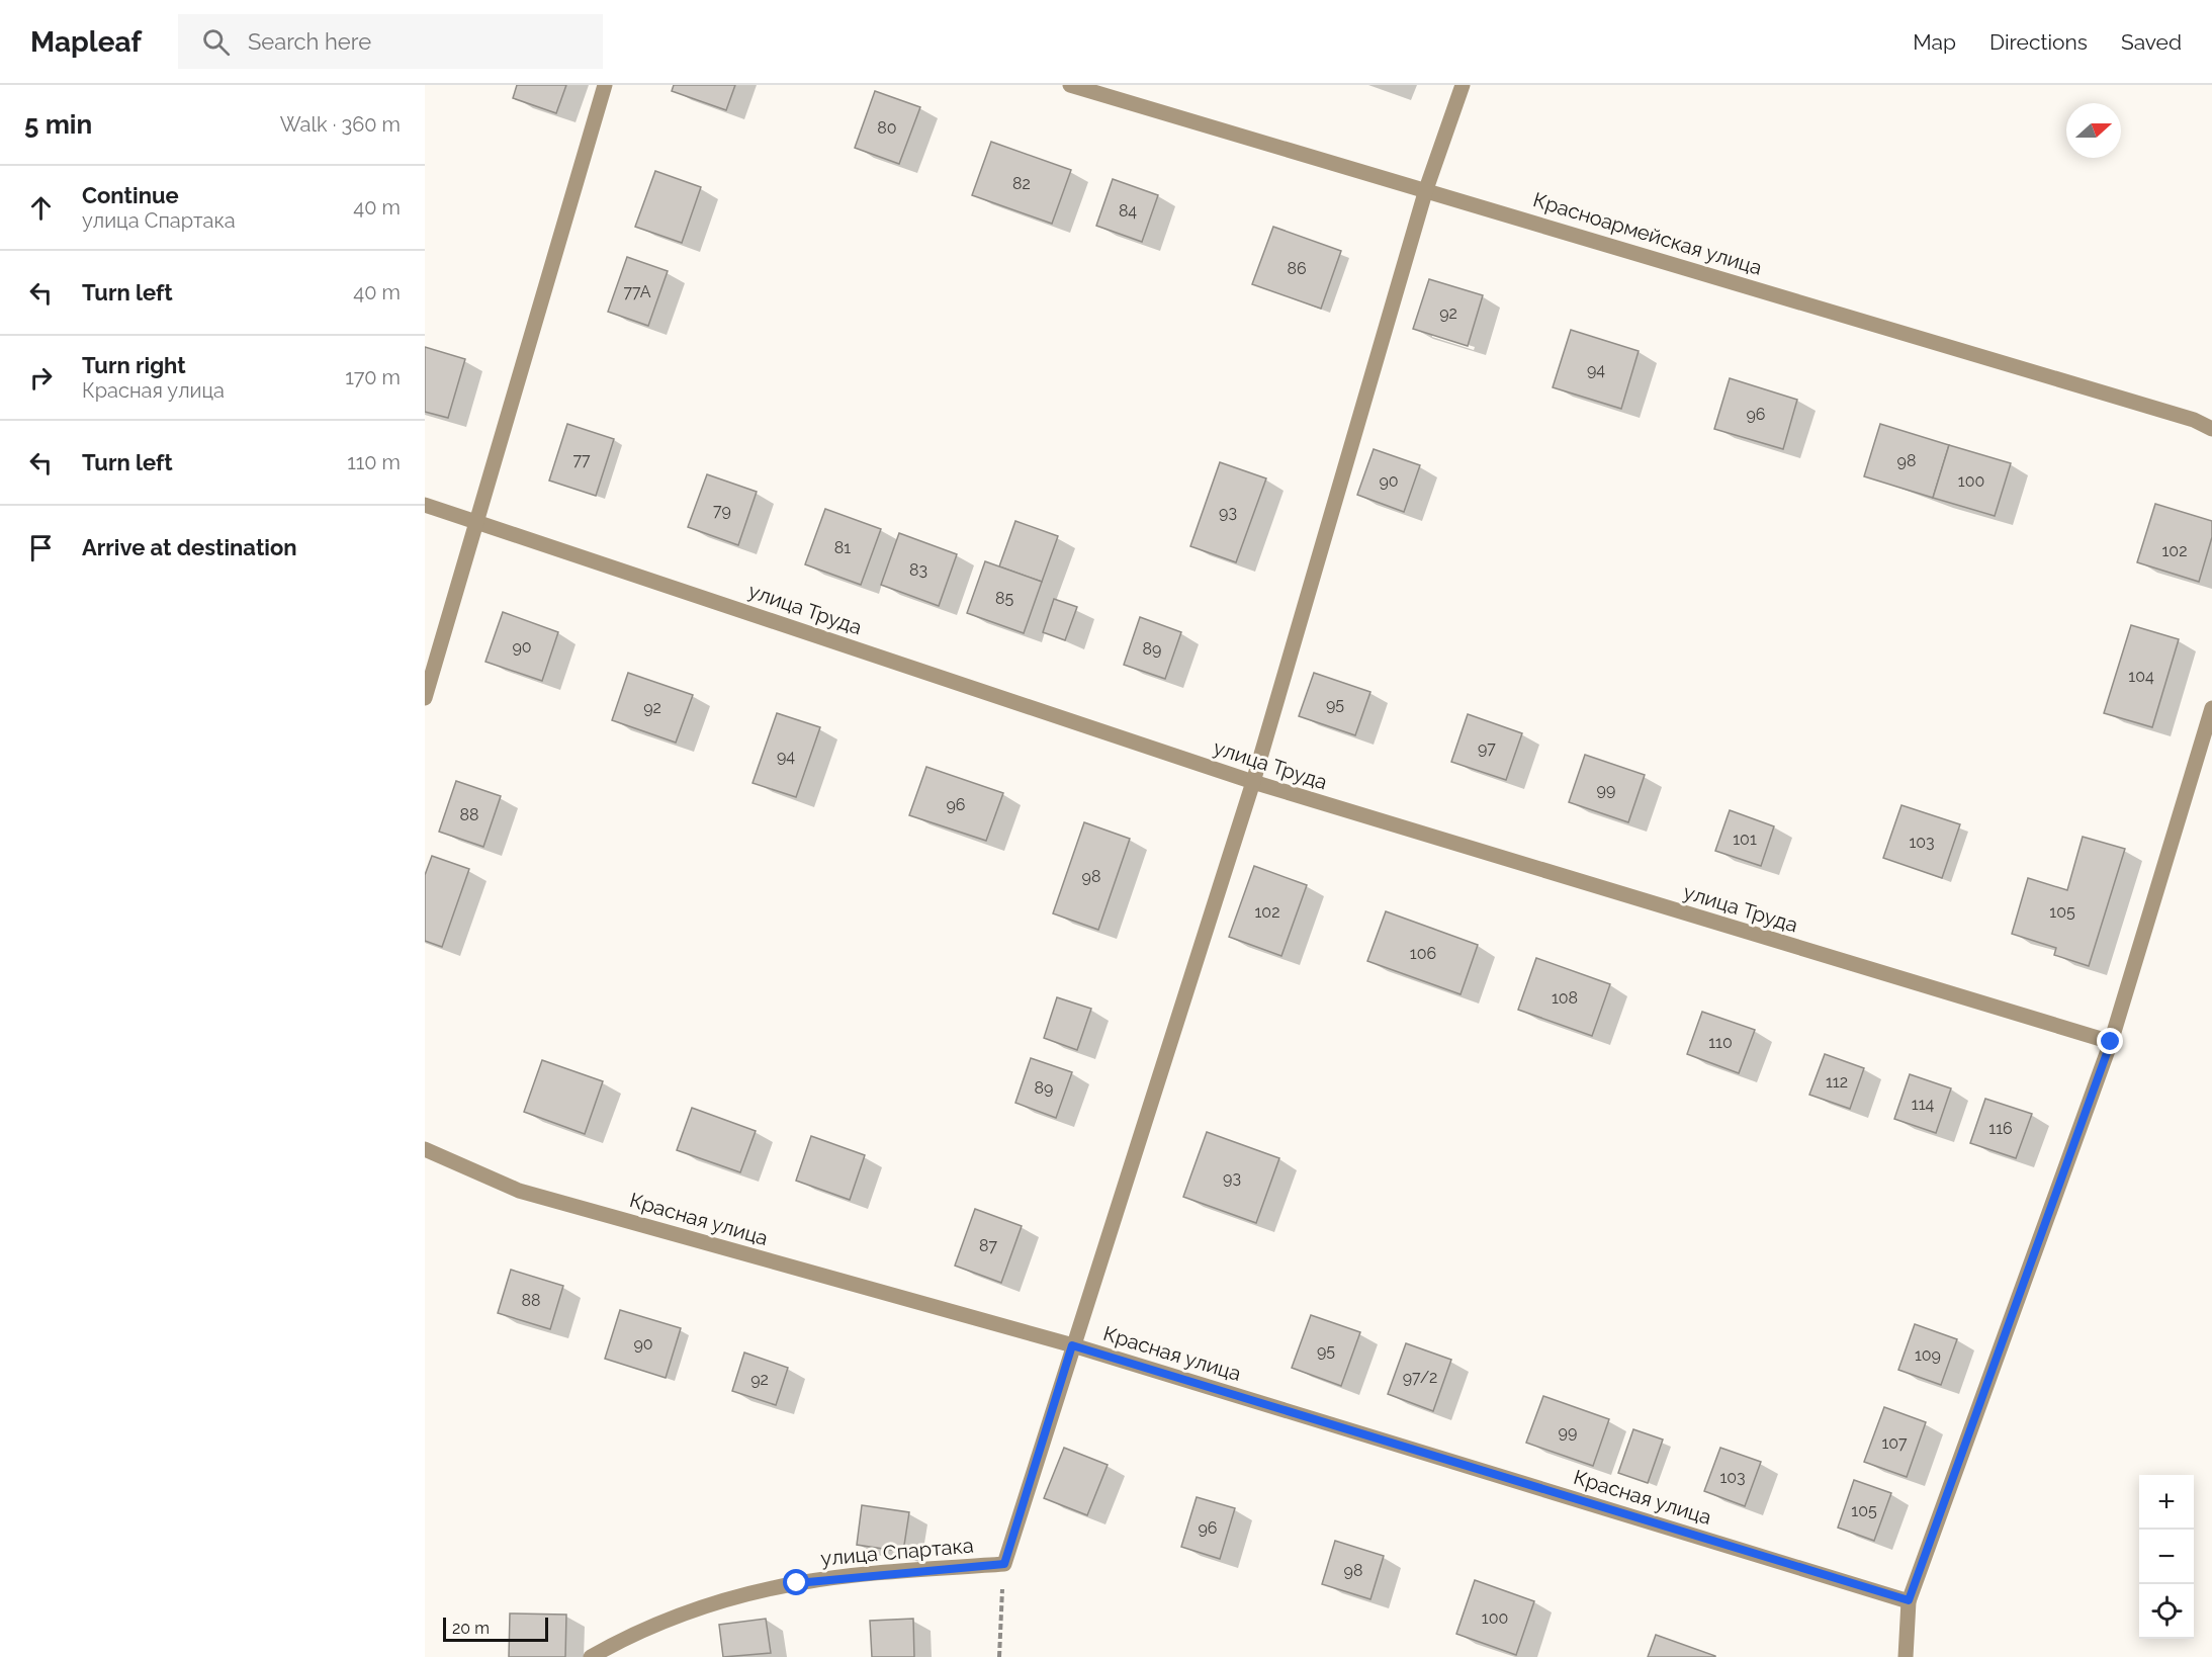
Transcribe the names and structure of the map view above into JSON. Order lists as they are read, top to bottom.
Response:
{
  "streets": {
    "street": [
      "Красноармейская улица",
      "улица Труда",
      "Красная улица",
      "улица Спартака"
    ]
  },
  "house_numbers": [
    "80",
    "82",
    "84",
    "86",
    "77А",
    "92",
    "94",
    "96",
    "77",
    "98",
    "90",
    "100",
    "79",
    "93",
    "81",
    "102",
    "83",
    "85",
    "90",
    "89",
    "104",
    "95",
    "92",
    "97",
    "94",
    "99",
    "96",
    "88",
    "101",
    "103",
    "98",
    "102",
    "105",
    "106",
    "108",
    "110",
    "112",
    "89",
    "114",
    "116",
    "93",
    "87",
    "88",
    "90",
    "95",
    "109",
    "97/2",
    "92",
    "99",
    "107",
    "103",
    "105",
    "96",
    "98",
    "100"
  ],
  "scale_bar": "20 m",
  "north": "right",
  "page": {
    "header": "Mapleaf",
    "search": "Search here",
    "nav": ["Map", "Directions", "Saved"],
    "heading": ["5 min", "Walk · 360 m"],
    "list": [
      ["Continue", "улица Спартака", "40 m"],
      ["Turn left", "40 m"],
      ["Turn right", "Красная улица", "170 m"],
      ["Turn left", "110 m"],
      "Arrive at destination"
    ],
    "map_buttons": ["+", "−"],
    "scale": "20 m"
  }
}
